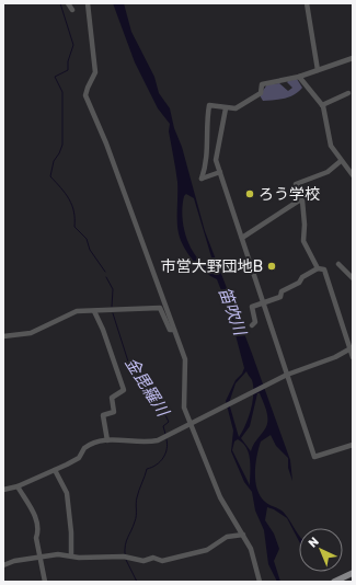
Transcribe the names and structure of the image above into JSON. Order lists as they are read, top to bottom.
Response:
{
  "water": ["笛吹川", "金毘羅川"],
  "places": ["ろう学校", "市営大野団地B"],
  "north": "top left"
}
